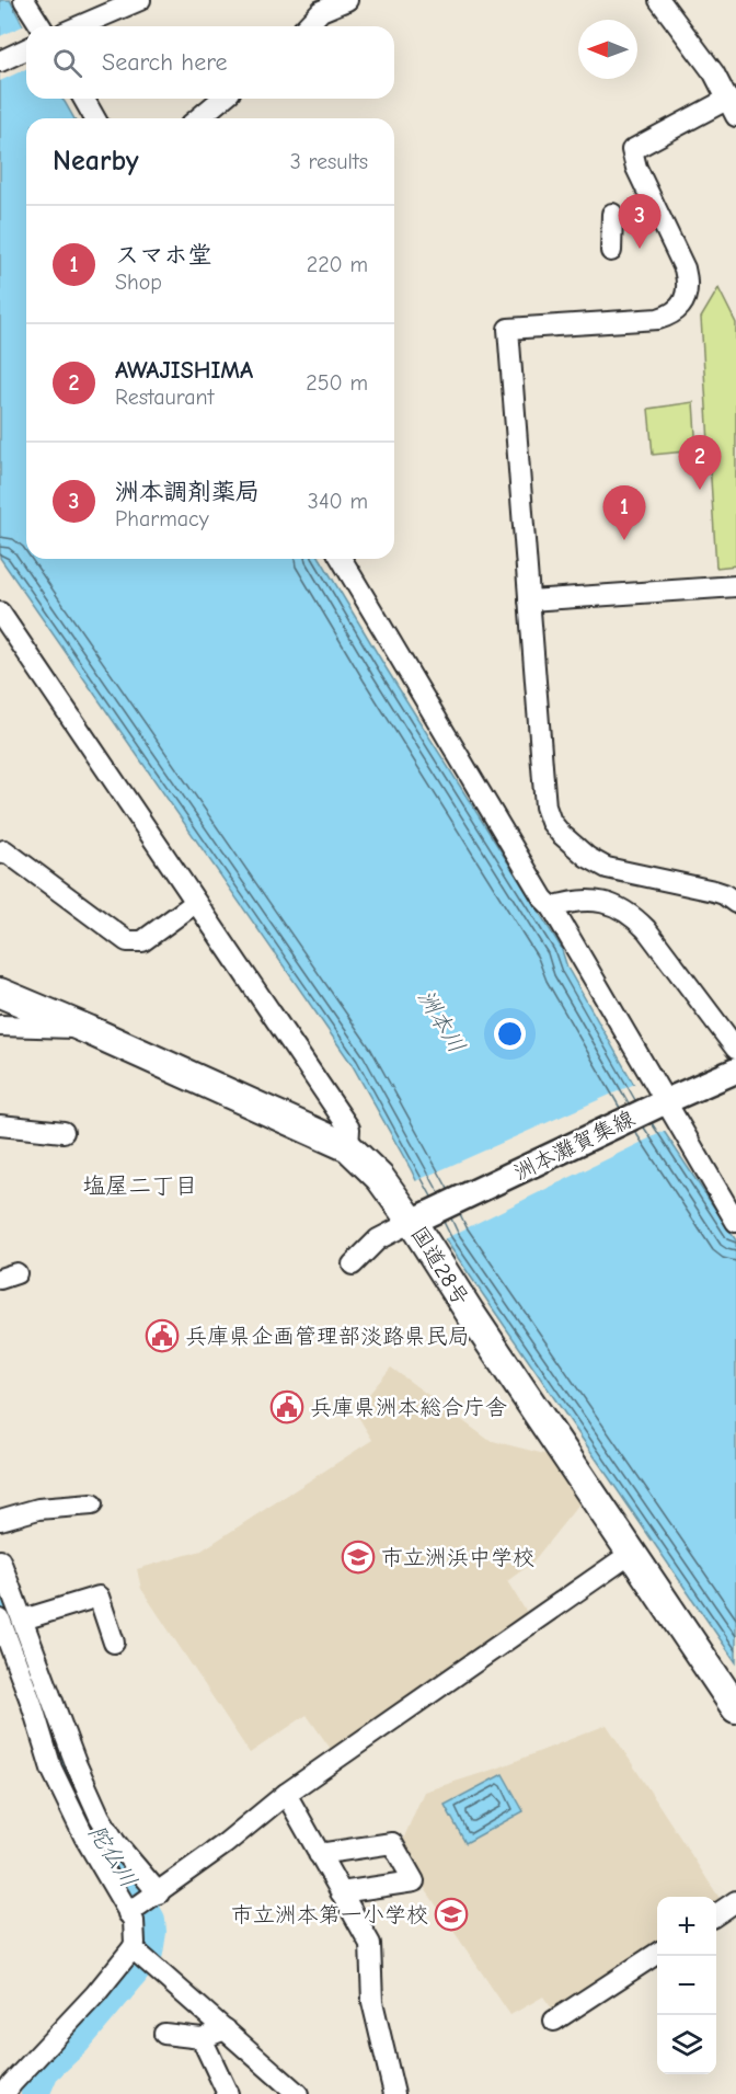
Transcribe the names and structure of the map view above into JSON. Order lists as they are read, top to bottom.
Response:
{
  "streets": {
    "highway": ["国道28号"],
    "main road": ["洲本灘賀集線"]
  },
  "crossings": [
    ["洲本灘賀集線", "国道28号"]
  ],
  "districts": ["塩屋二丁目"],
  "water": ["洲本川", "陀仏川"],
  "places": {
    "public building": ["兵庫県企画管理部淡路県民局", "兵庫県洲本総合庁舎"],
    "school or university": ["市立洲浜中学校", "市立洲本第一小学校"]
  },
  "north": "left",
  "page": {
    "search": "Search here",
    "heading": ["Nearby", "3 results"],
    "pins": ["3", "2", "1"],
    "list": [
      {
        "mark": "1",
        "name": "スマホ堂",
        "note": "Shop",
        "value": "220 m"
      },
      {
        "mark": "2",
        "name": "AWAJISHIMA",
        "note": "Restaurant",
        "value": "250 m"
      },
      {
        "mark": "3",
        "name": "洲本調剤薬局",
        "note": "Pharmacy",
        "value": "340 m"
      }
    ],
    "map_buttons": ["+", "−"]
  }
}
